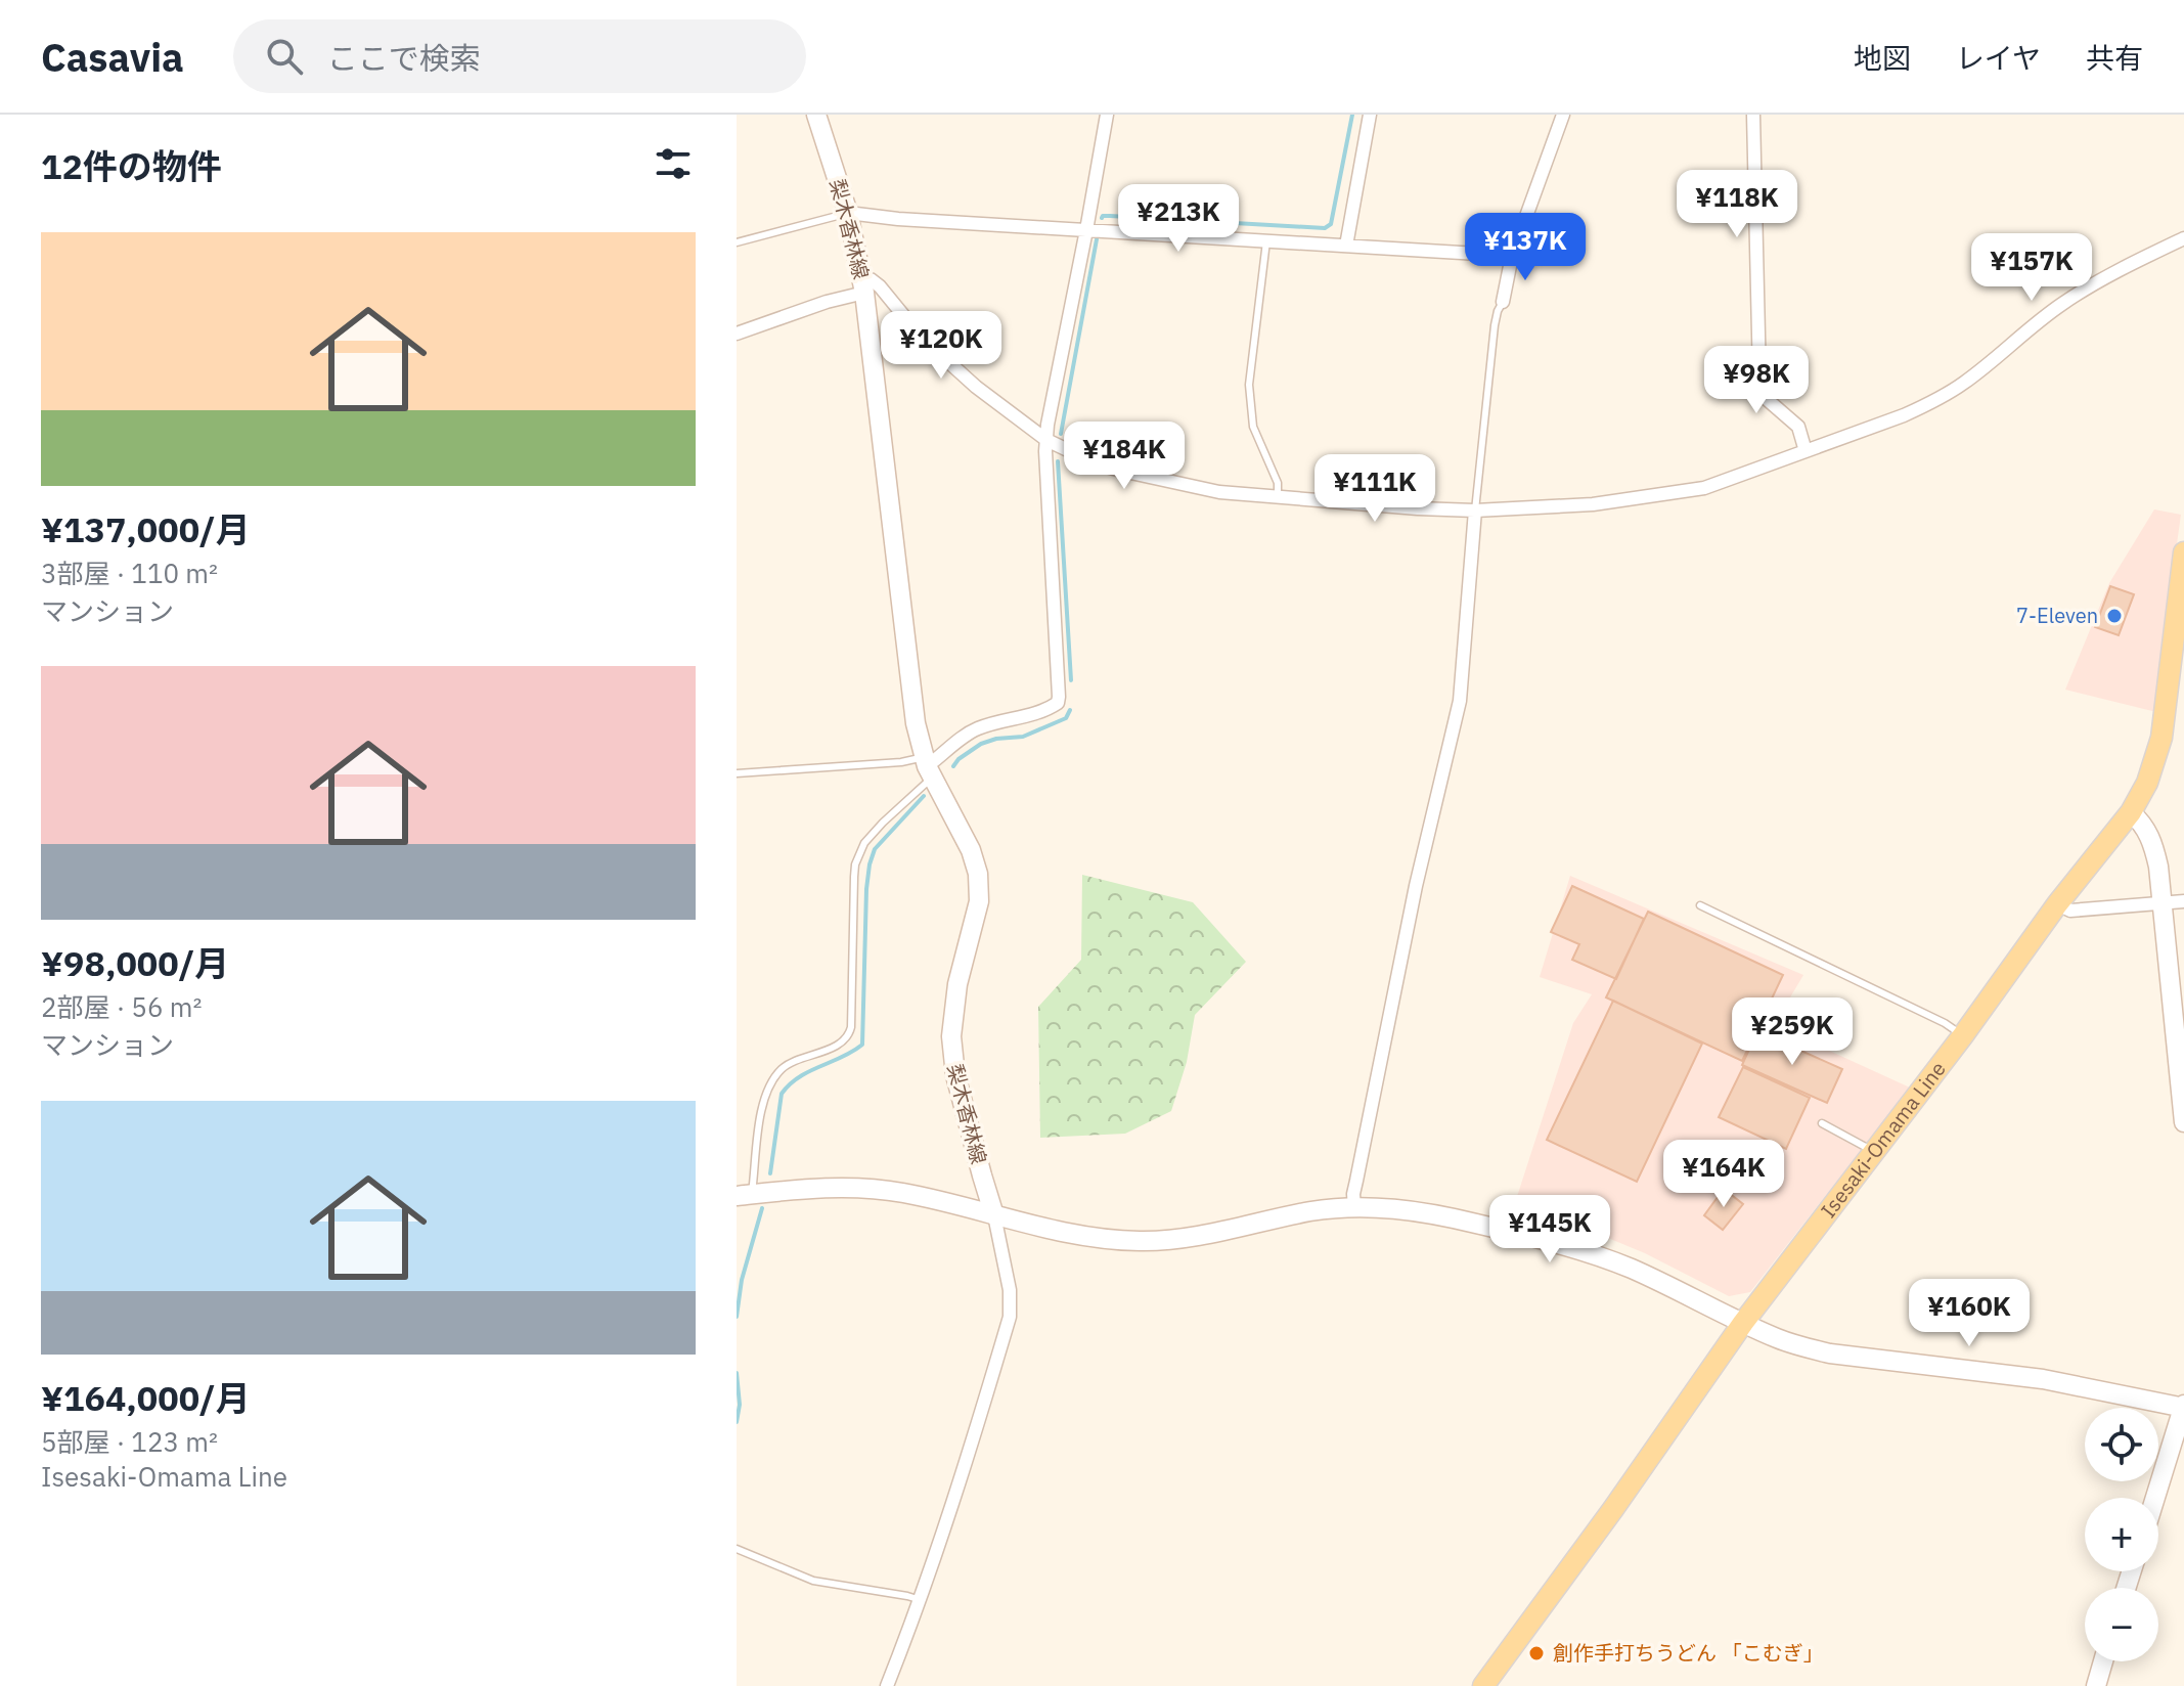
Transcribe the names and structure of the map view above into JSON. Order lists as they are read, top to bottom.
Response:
{
  "streets": {
    "main road": ["梨木香林線", "Isesaki-Omama Line"]
  },
  "places": ["7-Eleven", "創作手打ちうどん 「こむぎ」"],
  "page": {
    "header": "Casavia",
    "search": "ここで検索",
    "nav": ["地図", "レイヤ", "共有"],
    "heading": "12件の物件",
    "price": [
      "¥118K",
      "¥213K",
      "¥137K",
      "¥157K",
      "¥120K",
      "¥98K",
      "¥184K",
      "¥111K",
      "¥259K",
      "¥164K",
      "¥145K",
      "¥160K"
    ],
    "list": [
      {
        "name": "¥137,000/月",
        "note": "3部屋 · 110 m² · マンション"
      },
      {
        "name": "¥98,000/月",
        "note": "2部屋 · 56 m² · マンション"
      },
      {
        "name": "¥164,000/月",
        "note": "5部屋 · 123 m² · Isesaki-Omama Line"
      }
    ],
    "map_buttons": ["+", "−"]
  }
}
